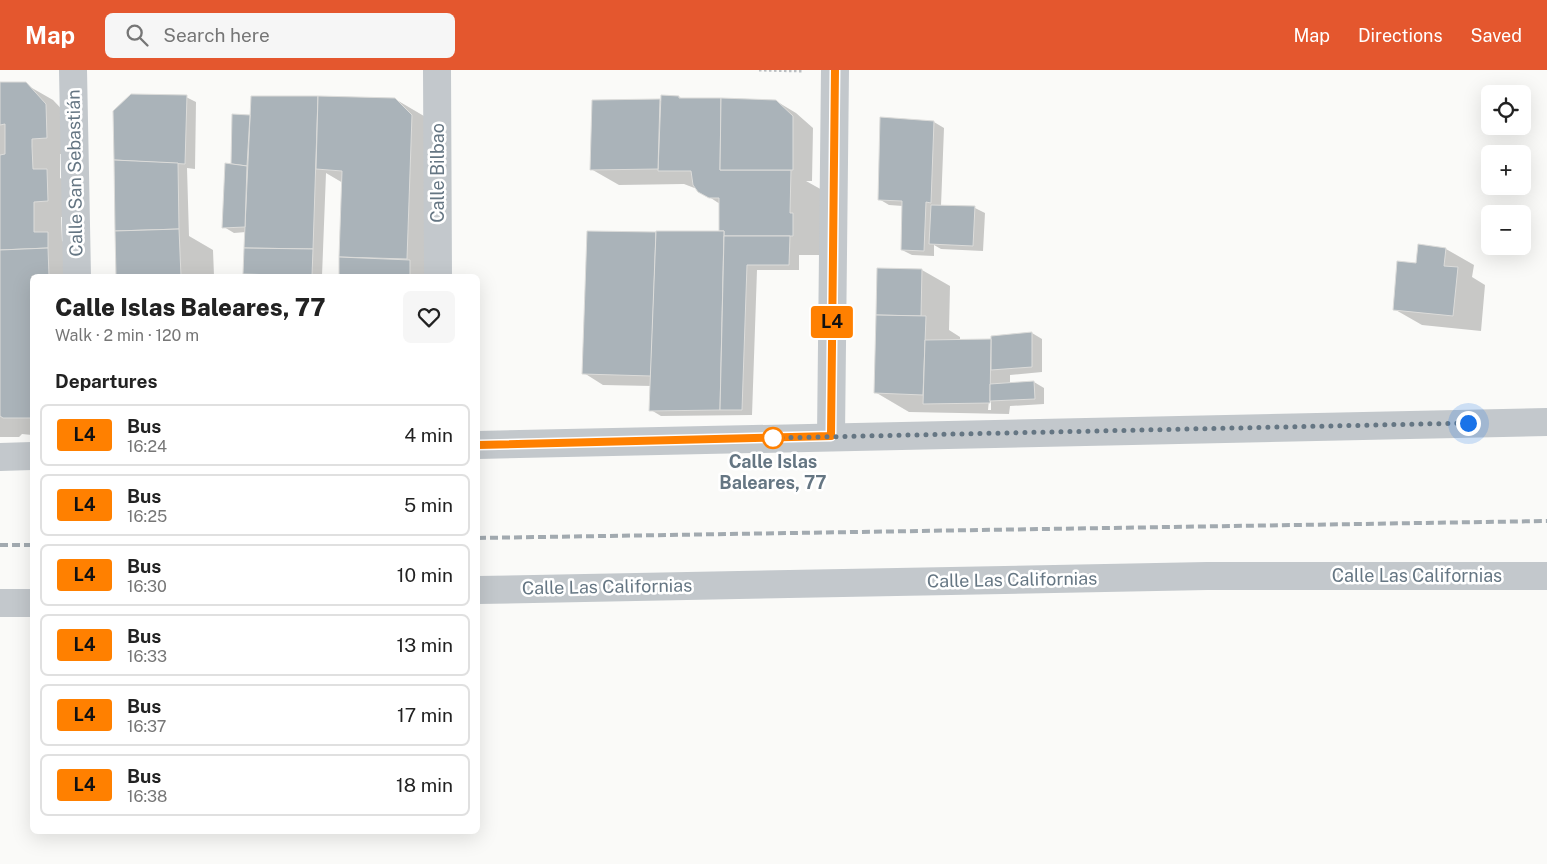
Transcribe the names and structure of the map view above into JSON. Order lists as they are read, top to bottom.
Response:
{
  "streets": {
    "street": ["Calle San Sebastián", "Calle Bilbao", "Calle Las Californias"]
  },
  "places": ["Calle Islas Baleares, 77"],
  "lines": ["bus line L4"],
  "page": {
    "header": "Map",
    "search": "Search here",
    "nav": ["Map", "Directions", "Saved"],
    "on_map": "L4",
    "map_buttons": ["+", "−"],
    "heading": [
      ["Calle Islas Baleares, 77", "Walk · 2 min · 120 m"],
      "Departures"
    ],
    "list": [
      {
        "mark": "L4",
        "name": "Bus",
        "note": "16:24",
        "value": "4 min"
      },
      {
        "mark": "L4",
        "name": "Bus",
        "note": "16:25",
        "value": "5 min"
      },
      {
        "mark": "L4",
        "name": "Bus",
        "note": "16:30",
        "value": "10 min"
      },
      {
        "mark": "L4",
        "name": "Bus",
        "note": "16:33",
        "value": "13 min"
      },
      {
        "mark": "L4",
        "name": "Bus",
        "note": "16:37",
        "value": "17 min"
      },
      {
        "mark": "L4",
        "name": "Bus",
        "note": "16:38",
        "value": "18 min"
      }
    ]
  }
}
